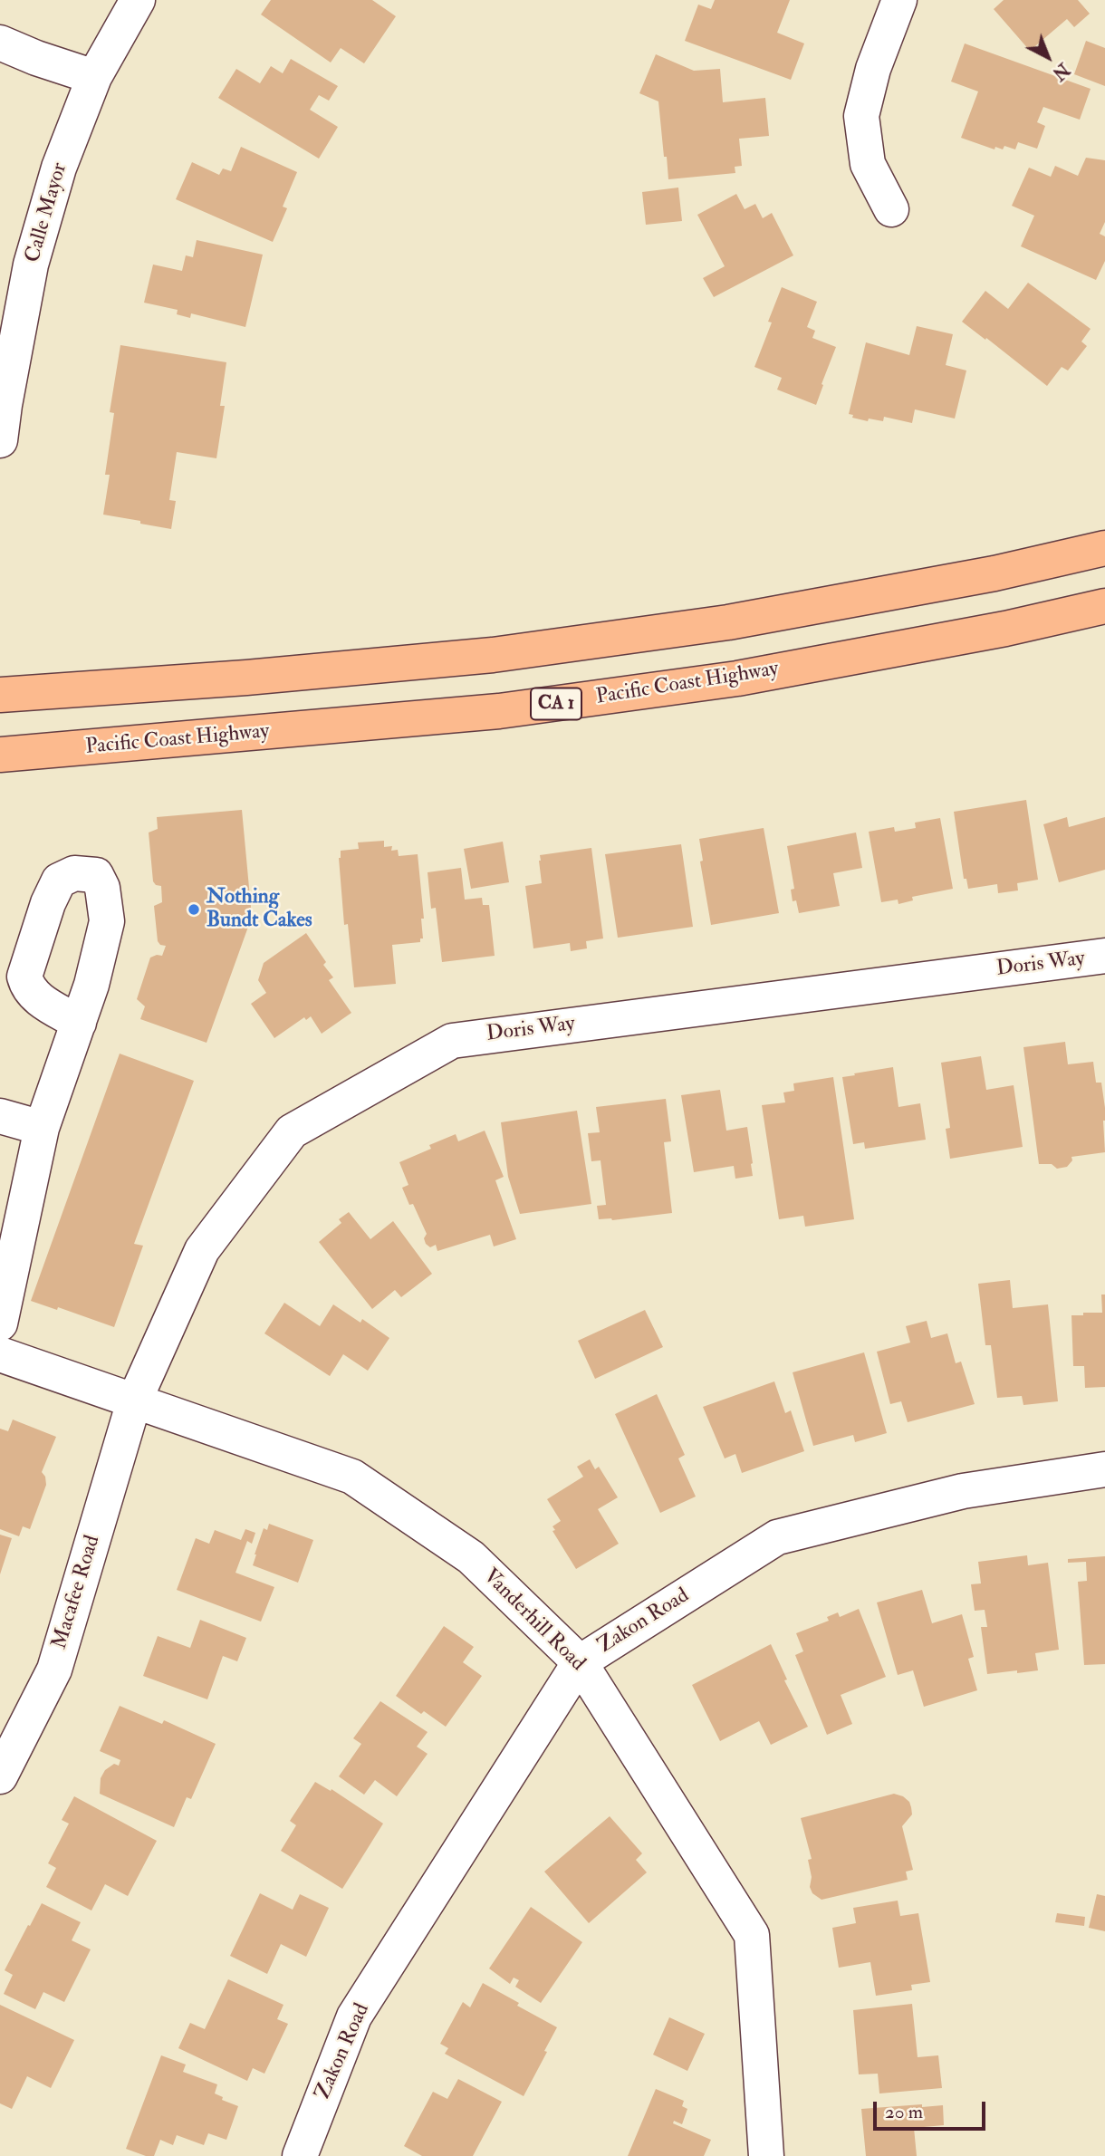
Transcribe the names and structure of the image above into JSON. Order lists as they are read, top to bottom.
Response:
{
  "streets": {
    "highway": ["Pacific Coast Highway", "CA 1"],
    "street": [
      "Calle Mayor",
      "Doris Way",
      "Macafee Road",
      "Vanderhill Road",
      "Zakon Road"
    ]
  },
  "crossings": [
    ["Doris Way", "Macafee Road"],
    ["Doris Way", "Vanderhill Road"],
    ["Macafee Road", "Vanderhill Road"],
    ["Vanderhill Road", "Zakon Road"]
  ],
  "places": ["Nothing Bundt Cakes"],
  "scale_bar": "20 m",
  "north": "bottom right"
}
